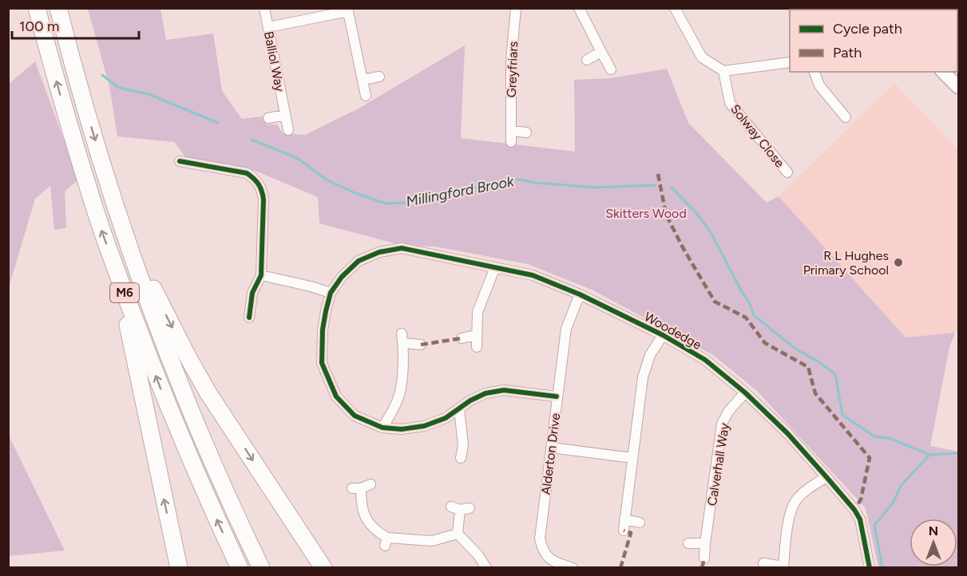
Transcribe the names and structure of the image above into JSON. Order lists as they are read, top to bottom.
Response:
{
  "streets": {
    "highway": ["M6"],
    "street": [
      "Balliol Way",
      "Greyfriars",
      "Solway Close",
      "Woodedge",
      "Alderton Drive",
      "Calverhall Way"
    ]
  },
  "crossings": [
    ["Woodedge", "Alderton Drive"],
    ["Woodedge", "Calverhall Way"]
  ],
  "water": ["Millingford Brook"],
  "parks": ["Skitters Wood"],
  "places": ["R L Hughes Primary School"],
  "legend": ["Cycle path", "Path"],
  "scale_bar": "100 m",
  "north": "top"
}
